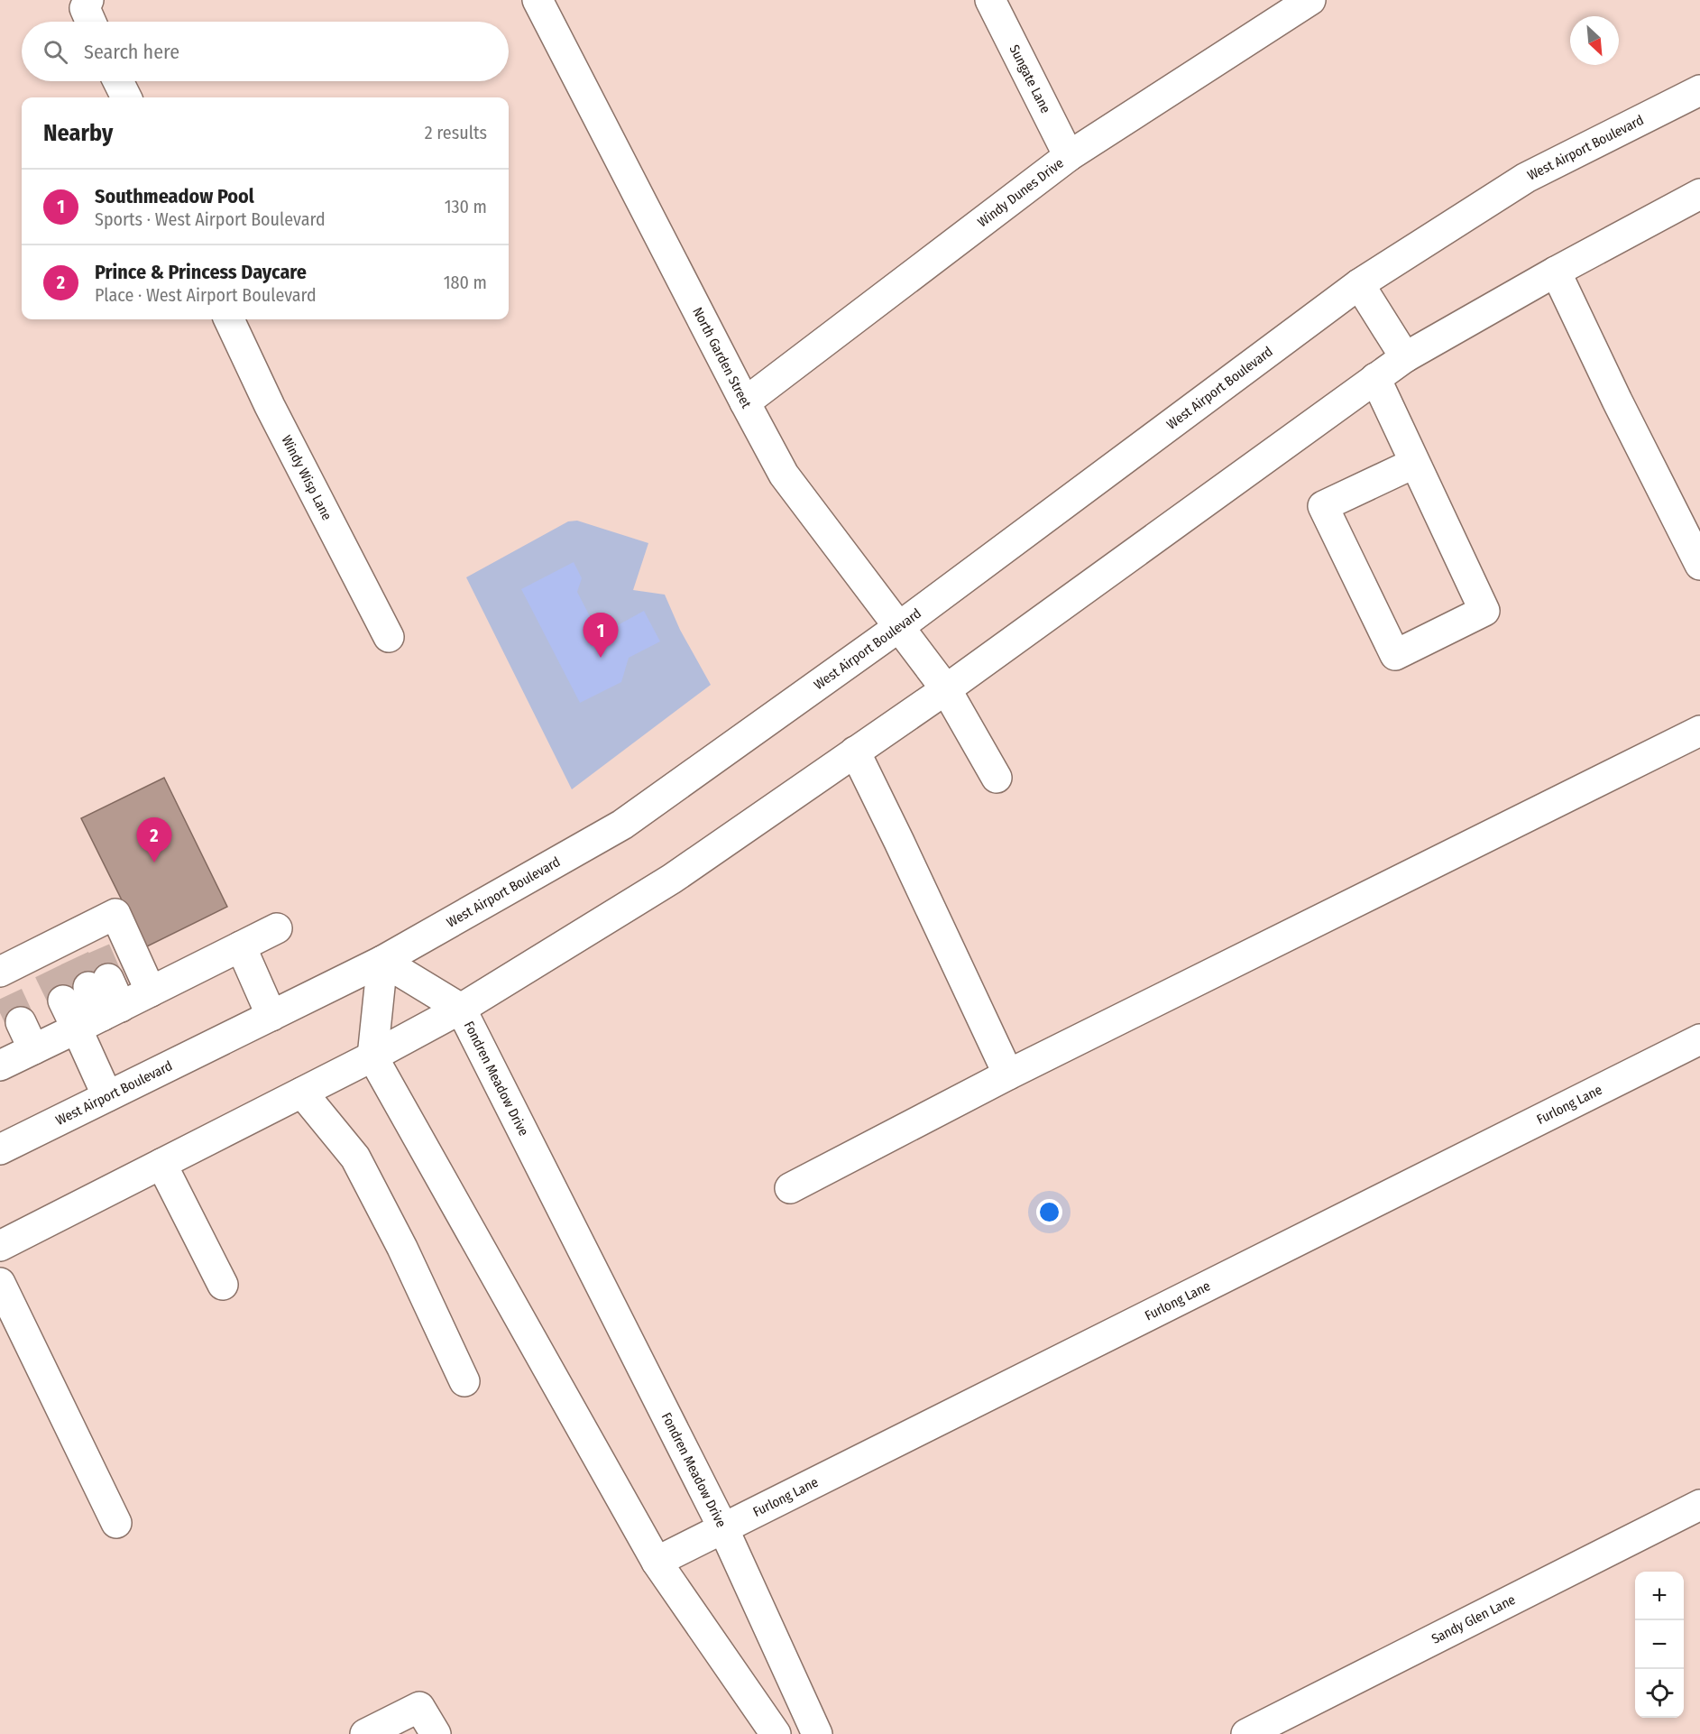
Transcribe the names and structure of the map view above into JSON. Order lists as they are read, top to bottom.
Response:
{
  "streets": {
    "street": [
      "Sungate Lane",
      "West Airport Boulevard",
      "Windy Dunes Drive",
      "North Garden Street",
      "Windy Wisp Lane",
      "Fondren Meadow Drive",
      "Furlong Lane",
      "Sandy Glen Lane"
    ]
  },
  "crossings": [
    ["Sungate Lane", "Windy Dunes Drive"],
    ["West Airport Boulevard", "North Garden Street"],
    ["West Airport Boulevard", "Fondren Meadow Drive"],
    ["Windy Dunes Drive", "North Garden Street"],
    ["Fondren Meadow Drive", "Furlong Lane"]
  ],
  "north": "bottom right",
  "page": {
    "search": "Search here",
    "heading": ["Nearby", "2 results"],
    "list": [
      {
        "mark": "1",
        "name": "Southmeadow Pool",
        "note": "Sports · West Airport Boulevard",
        "value": "130 m"
      },
      {
        "mark": "2",
        "name": "Prince & Princess Daycare",
        "note": "Place · West Airport Boulevard",
        "value": "180 m"
      }
    ],
    "pins": ["1", "2"],
    "map_buttons": ["+", "−"]
  }
}
